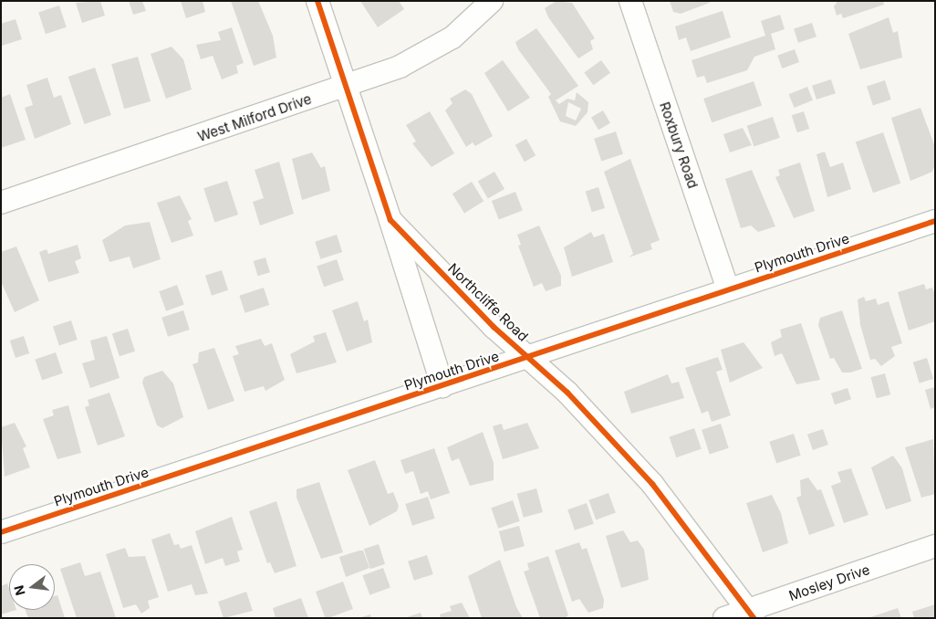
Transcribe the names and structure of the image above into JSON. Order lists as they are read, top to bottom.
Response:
{
  "streets": {
    "street": [
      "West Milford Drive",
      "Roxbury Road",
      "Plymouth Drive",
      "Northcliffe Road",
      "Mosley Drive"
    ]
  },
  "crossings": [
    ["West Milford Drive", "Northcliffe Road"],
    ["Roxbury Road", "Plymouth Drive"],
    ["Plymouth Drive", "Northcliffe Road"],
    ["Northcliffe Road", "Mosley Drive"]
  ],
  "north": "left"
}
